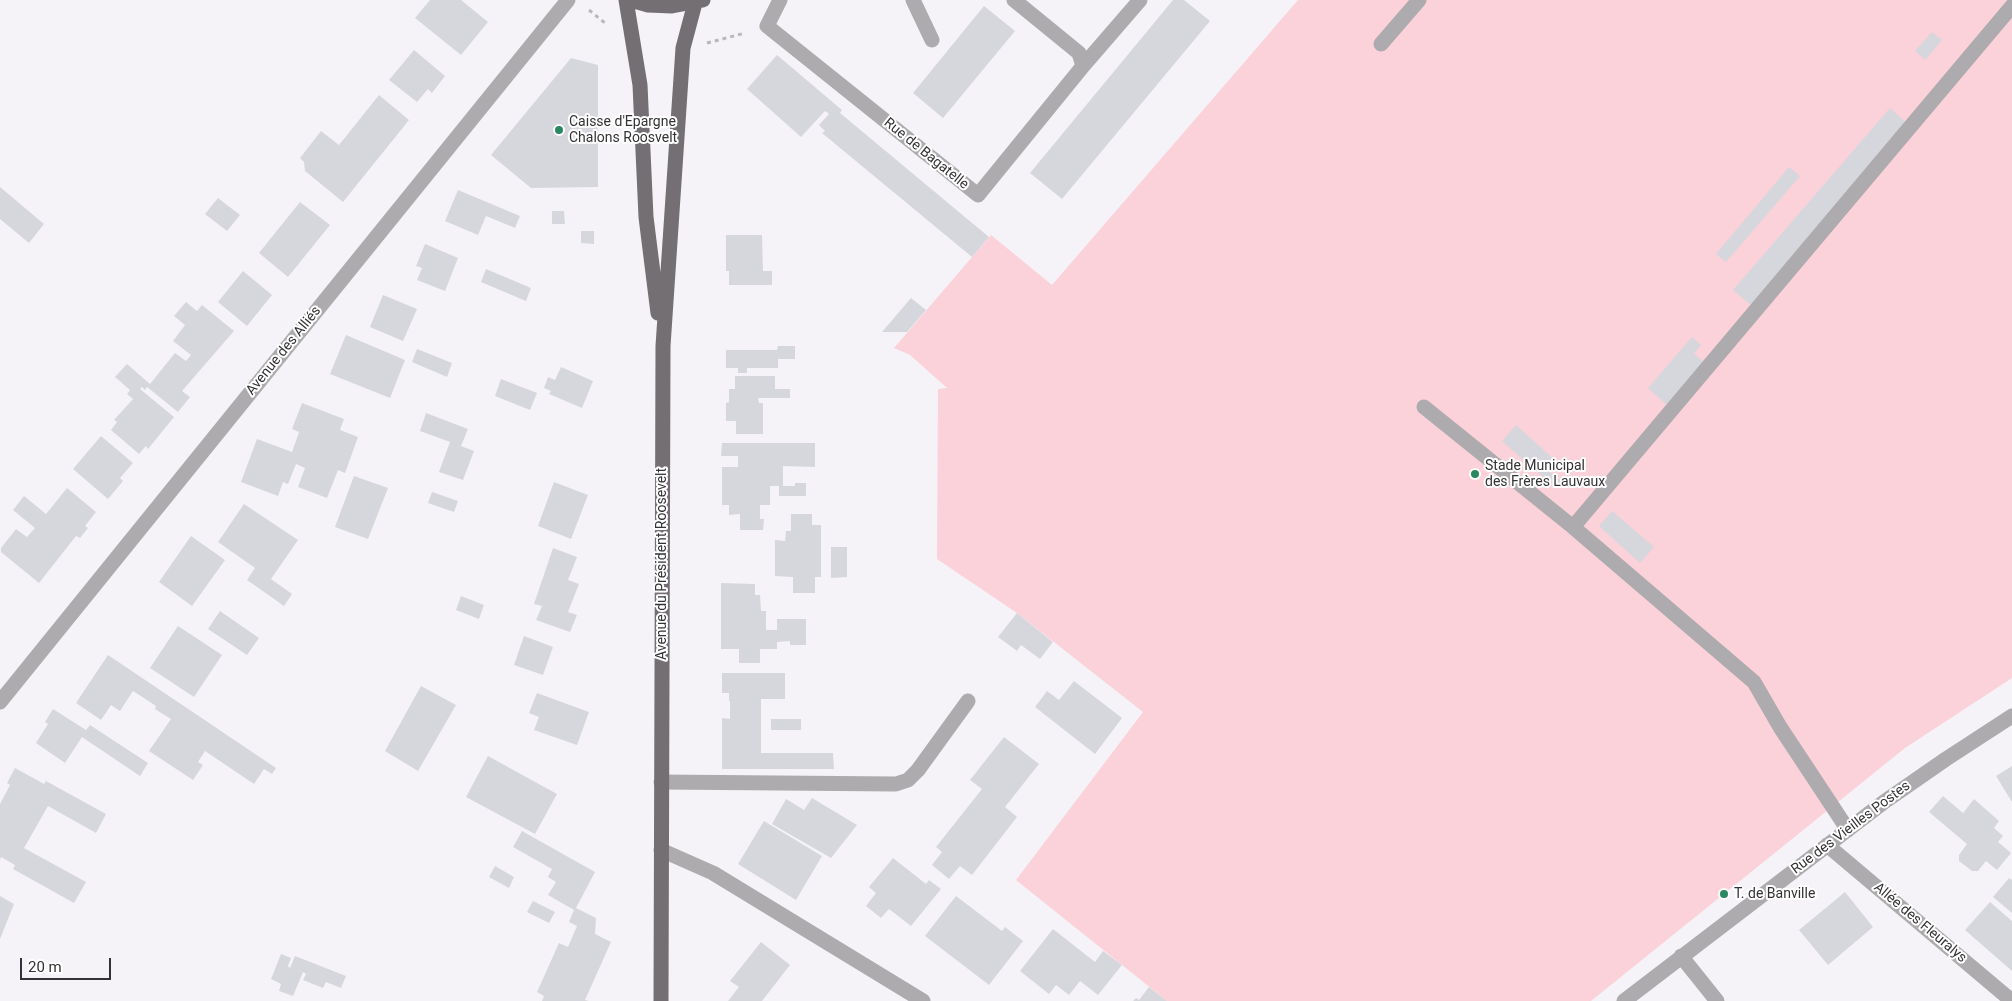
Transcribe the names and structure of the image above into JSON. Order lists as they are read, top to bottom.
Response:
{
  "streets": {
    "main road": ["Avenue du Président Roosevelt"],
    "street": [
      "Rue de Bagatelle",
      "Avenue des Alliés",
      "Rue des Vieilles Postes",
      "Allée des Fleuralys"
    ]
  },
  "crossings": [
    ["Rue des Vieilles Postes", "Allée des Fleuralys"]
  ],
  "places": ["Caisse d'Epargne Chalons Roosvelt", "Stade Municipal des Frères Lauvaux", "T. de Banville"],
  "scale_bar": "20 m"
}
